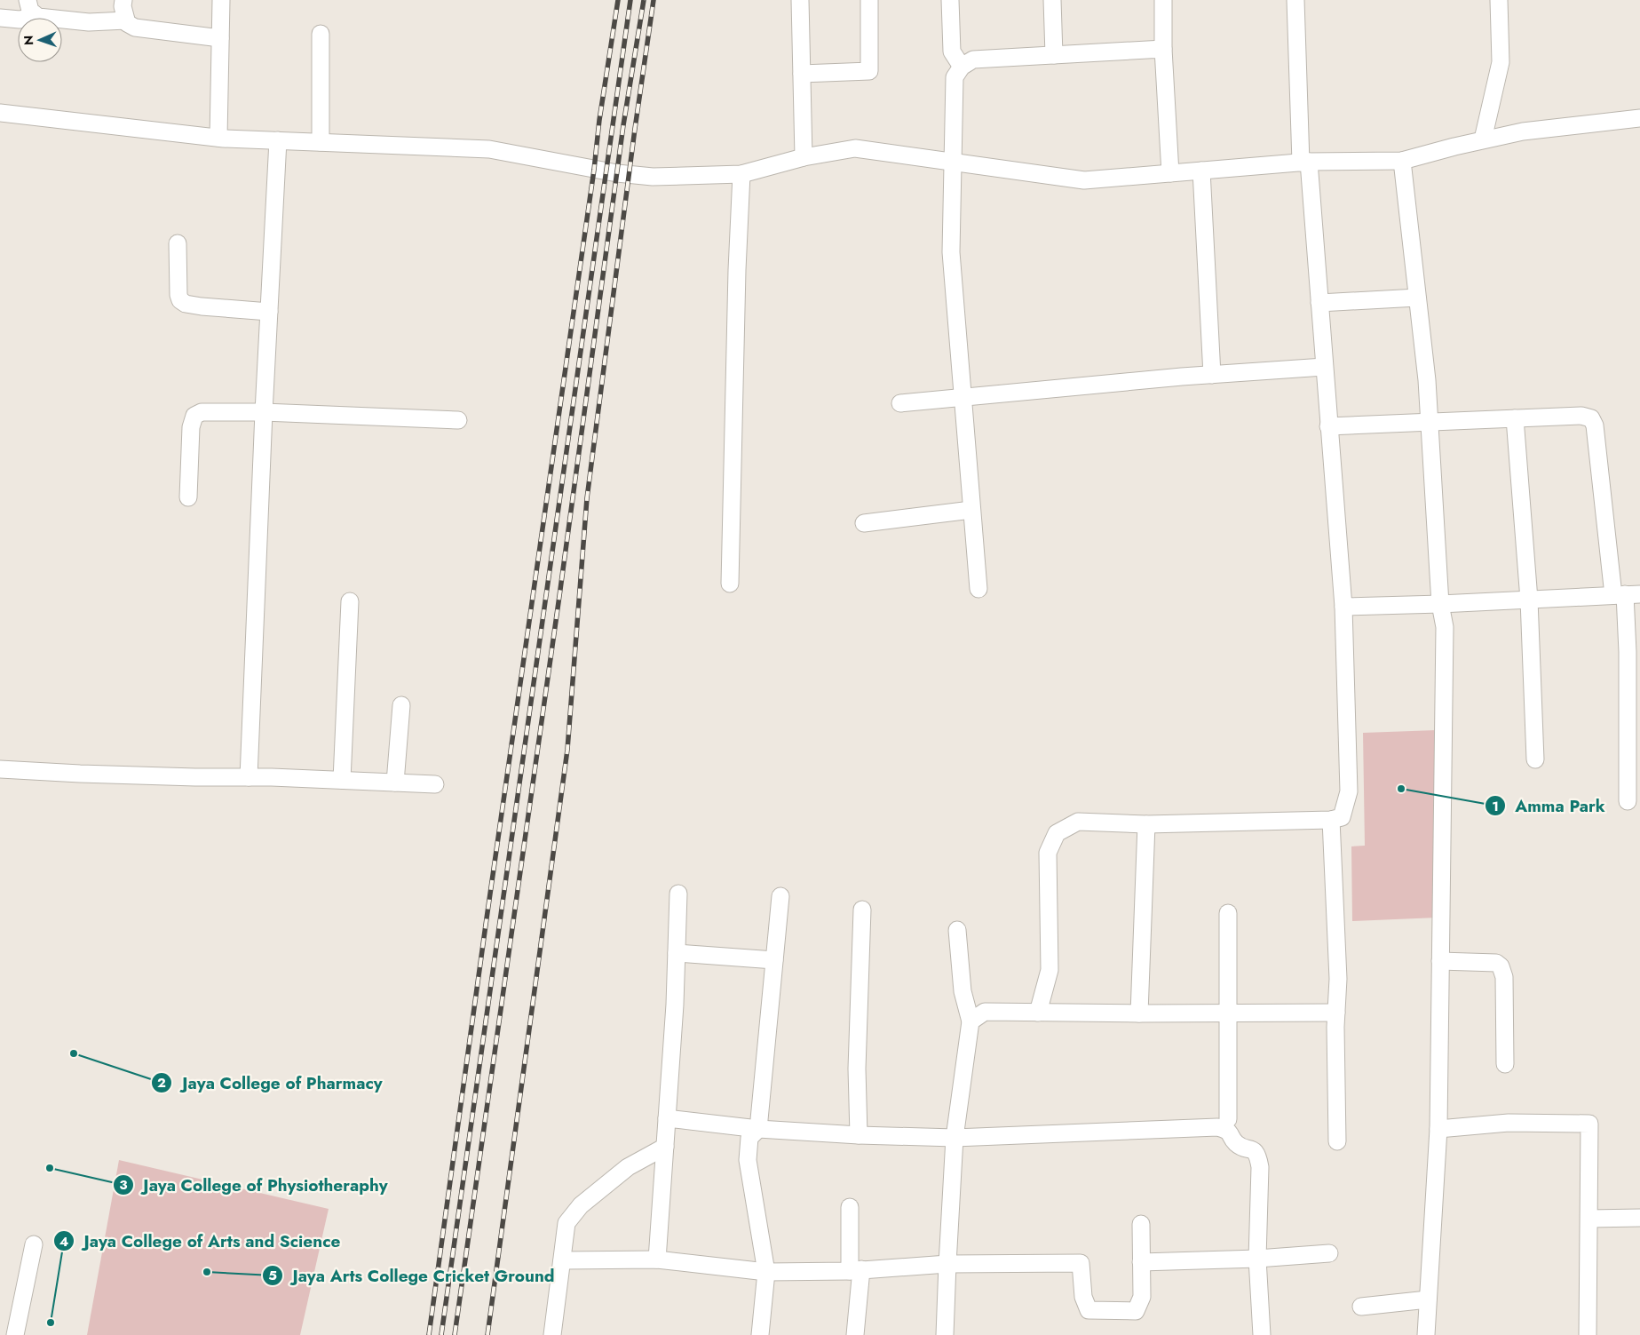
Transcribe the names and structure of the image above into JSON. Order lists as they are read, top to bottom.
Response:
{
  "places": [
    "Amma Park",
    "Jaya College of Pharmacy",
    "Jaya College of Physiotheraphy",
    "Jaya Arts College Cricket Ground",
    "Jaya College of Arts and Science"
  ],
  "north": "left"
}
